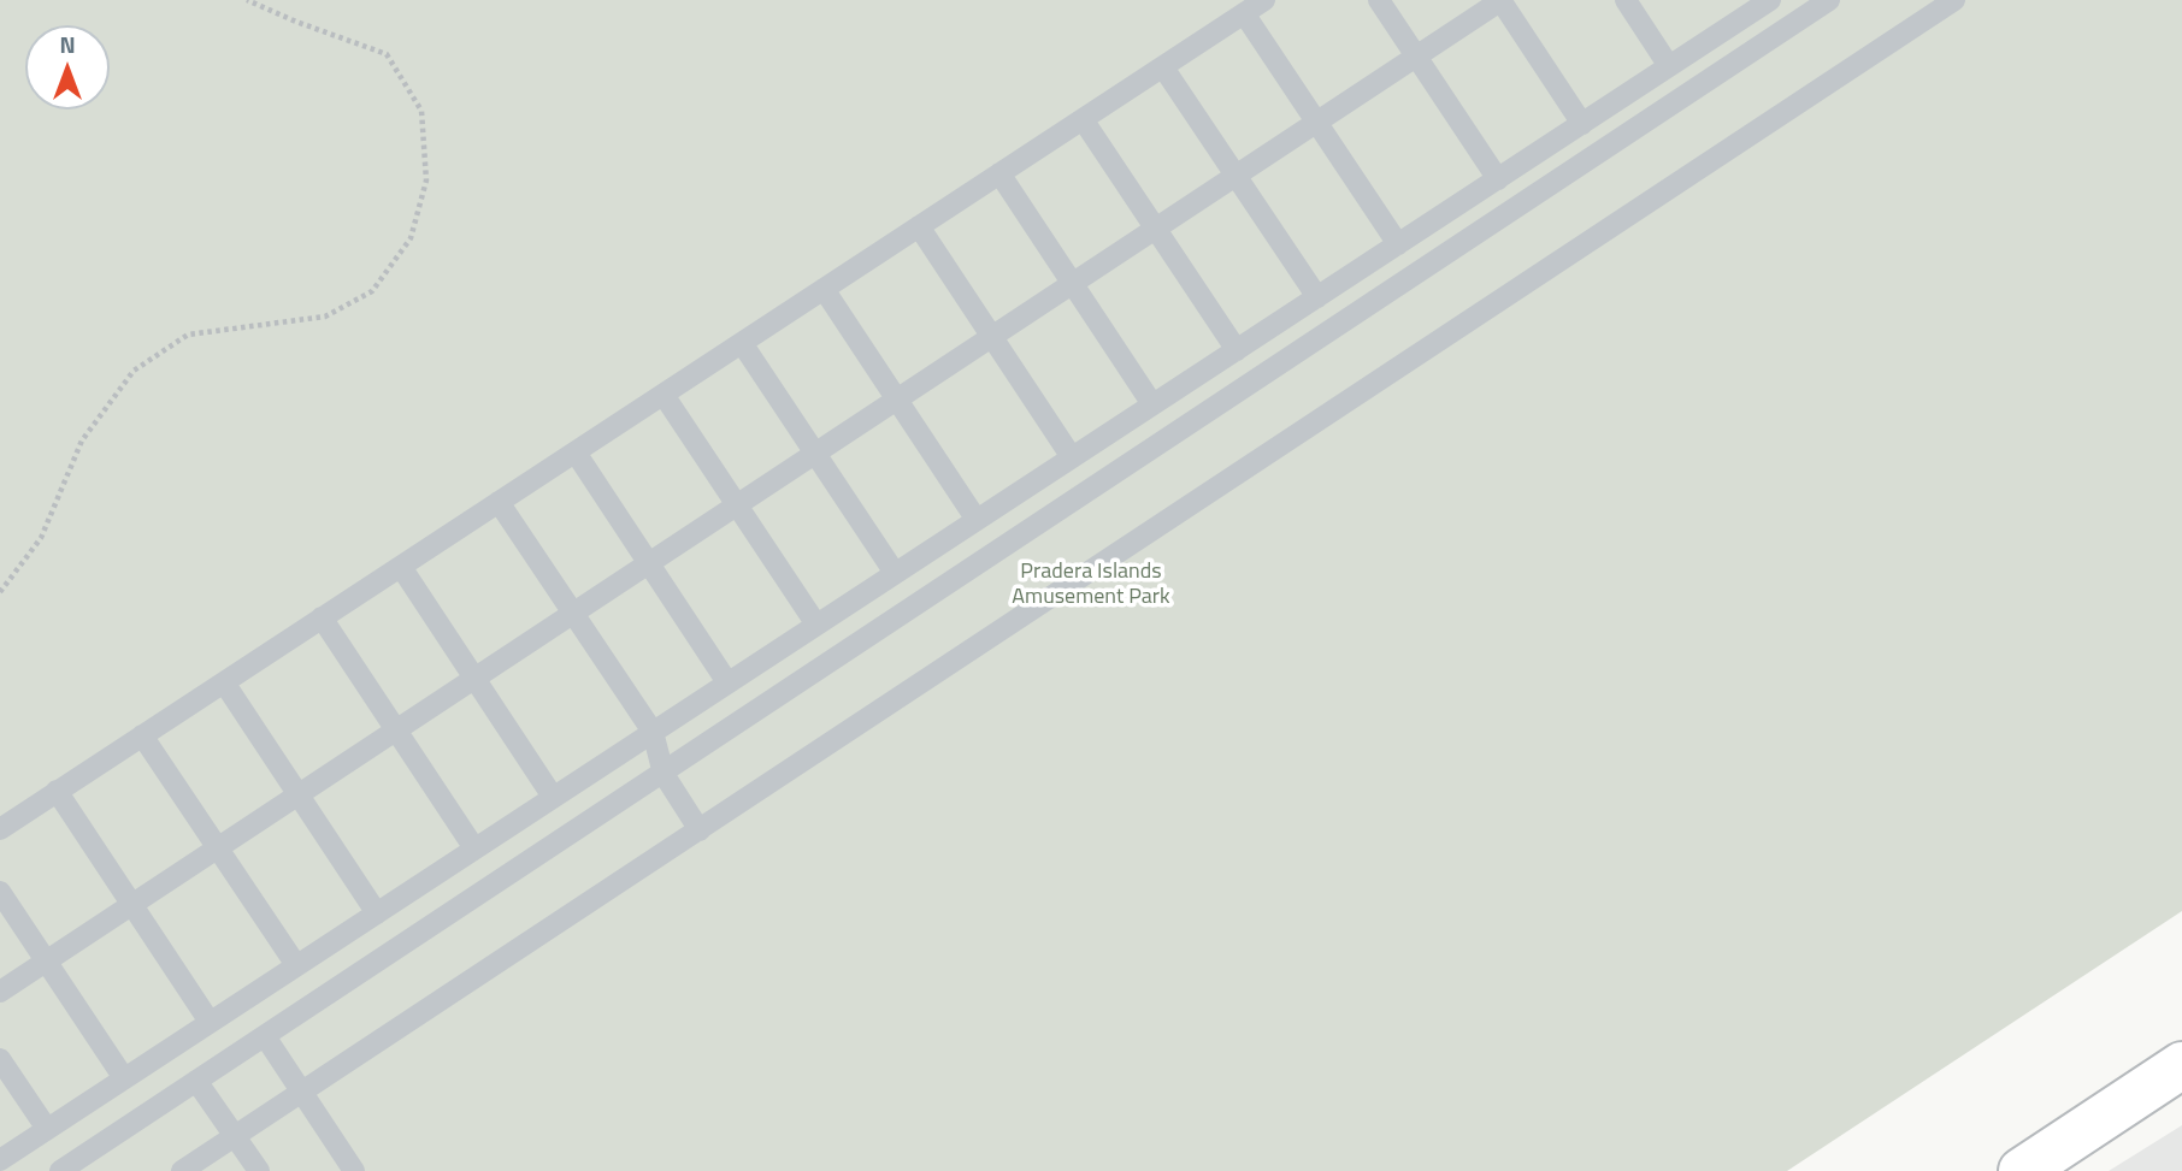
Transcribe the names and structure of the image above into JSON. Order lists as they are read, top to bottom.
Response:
{
  "parks": ["Pradera Islands Amusement Park"],
  "north": "top"
}
